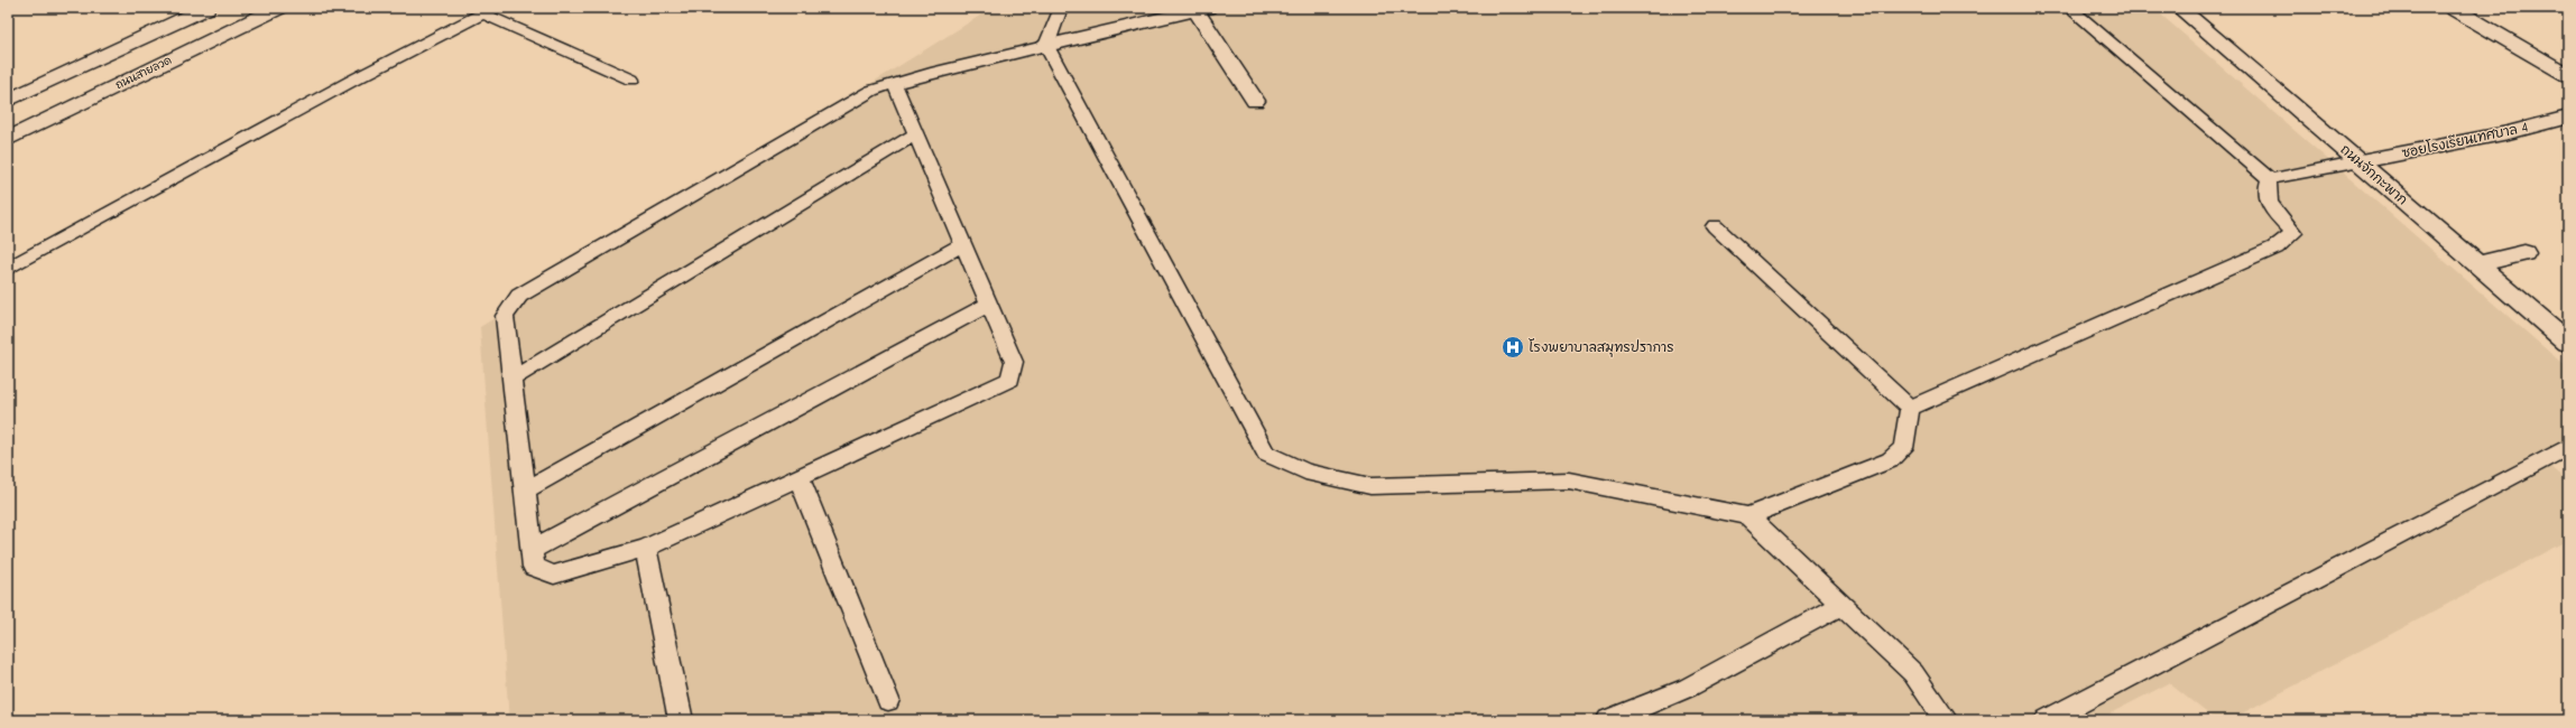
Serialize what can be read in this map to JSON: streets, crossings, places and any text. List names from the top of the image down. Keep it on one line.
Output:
{"streets":{"street":["ถนนสายลวด","ซอยโรงเรียนเทศบาล 4","ถนนจักกะพาก"]},"crossings":[["ซอยโรงเรียนเทศบาล 4","ถนนจักกะพาก"]],"places":{"hospital":["โรงพยาบาลสมุทรปราการ"]}}
